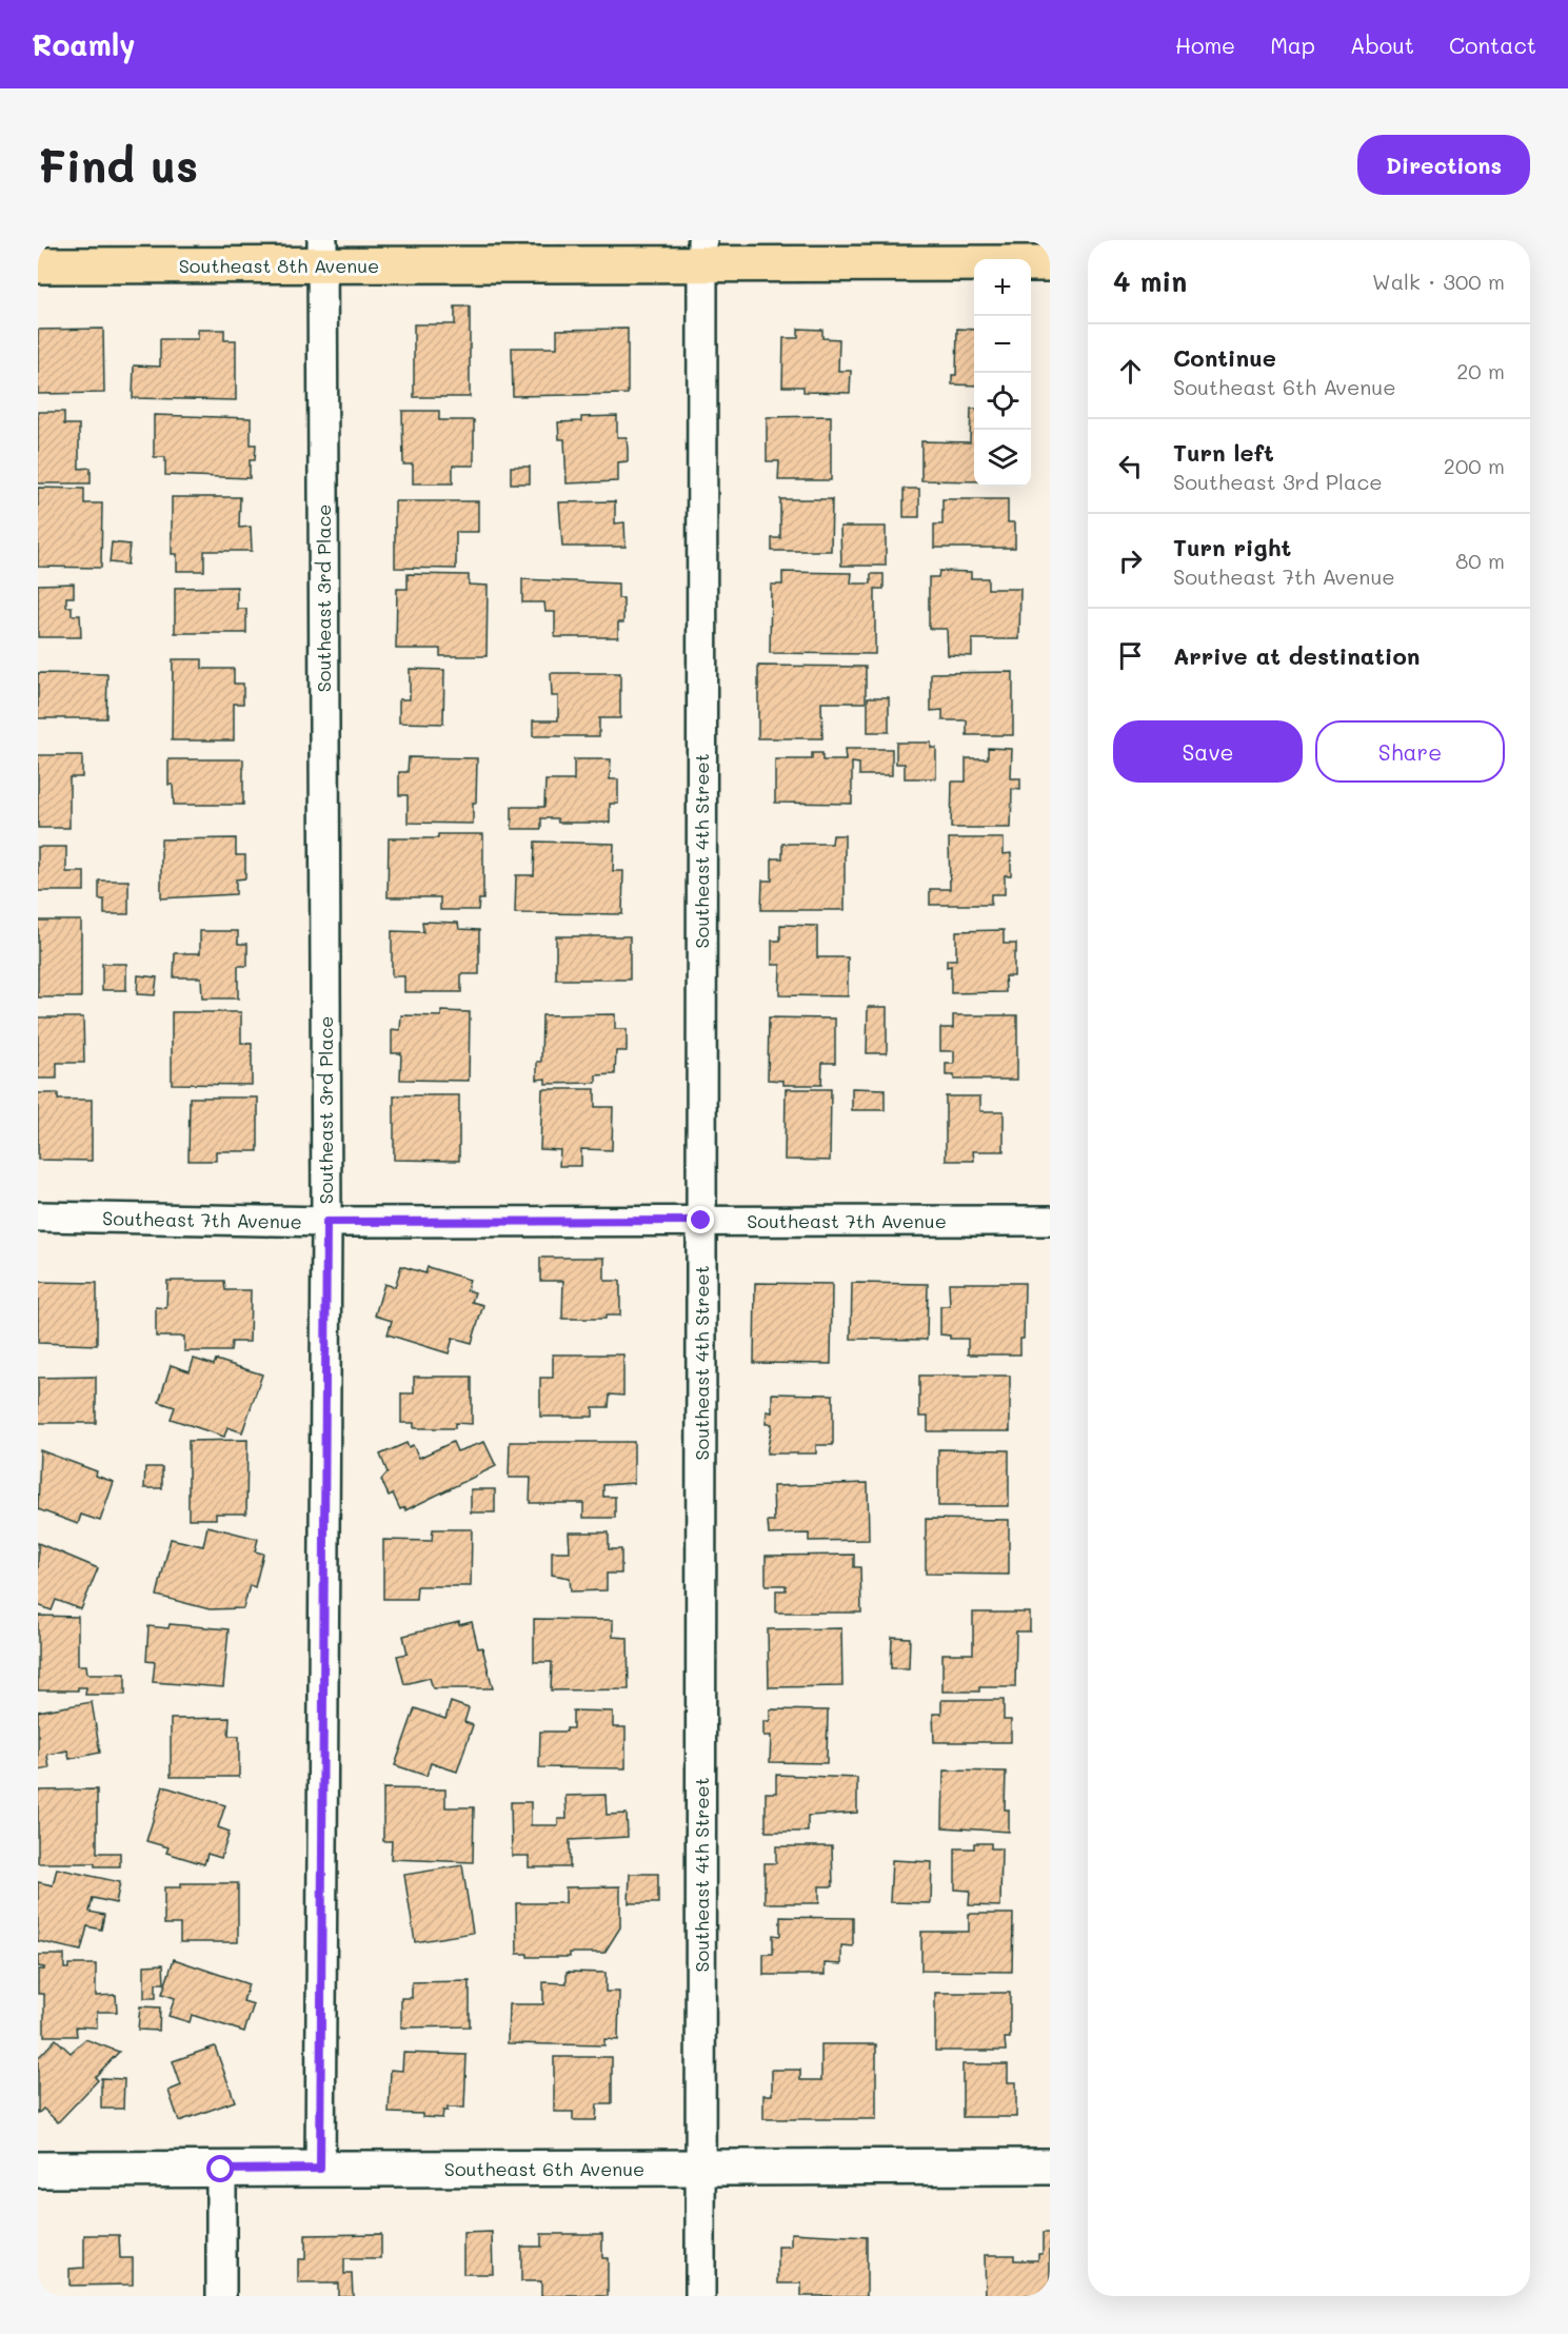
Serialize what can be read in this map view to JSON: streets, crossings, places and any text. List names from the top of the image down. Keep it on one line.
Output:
{"streets":{"main road":["Southeast 8th Avenue"],"street":["Southeast 3rd Place","Southeast 4th Street","Southeast 7th Avenue","Southeast 6th Avenue"]},"crossings":[["Southeast 8th Avenue","Southeast 3rd Place"],["Southeast 8th Avenue","Southeast 4th Street"],["Southeast 3rd Place","Southeast 7th Avenue"],["Southeast 3rd Place","Southeast 6th Avenue"],["Southeast 4th Street","Southeast 7th Avenue"],["Southeast 4th Street","Southeast 6th Avenue"]],"page":{"header":"Roamly","nav":["Home","Map","About","Contact"],"buttons":["Directions",["Save","Share"]],"title":"Find us","heading":["4 min","Walk · 300 m"],"map_buttons":["+","−"],"list":[["Continue","Southeast 6th Avenue","20 m"],["Turn left","Southeast 3rd Place","200 m"],["Turn right","Southeast 7th Avenue","80 m"],"Arrive at destination"]}}
